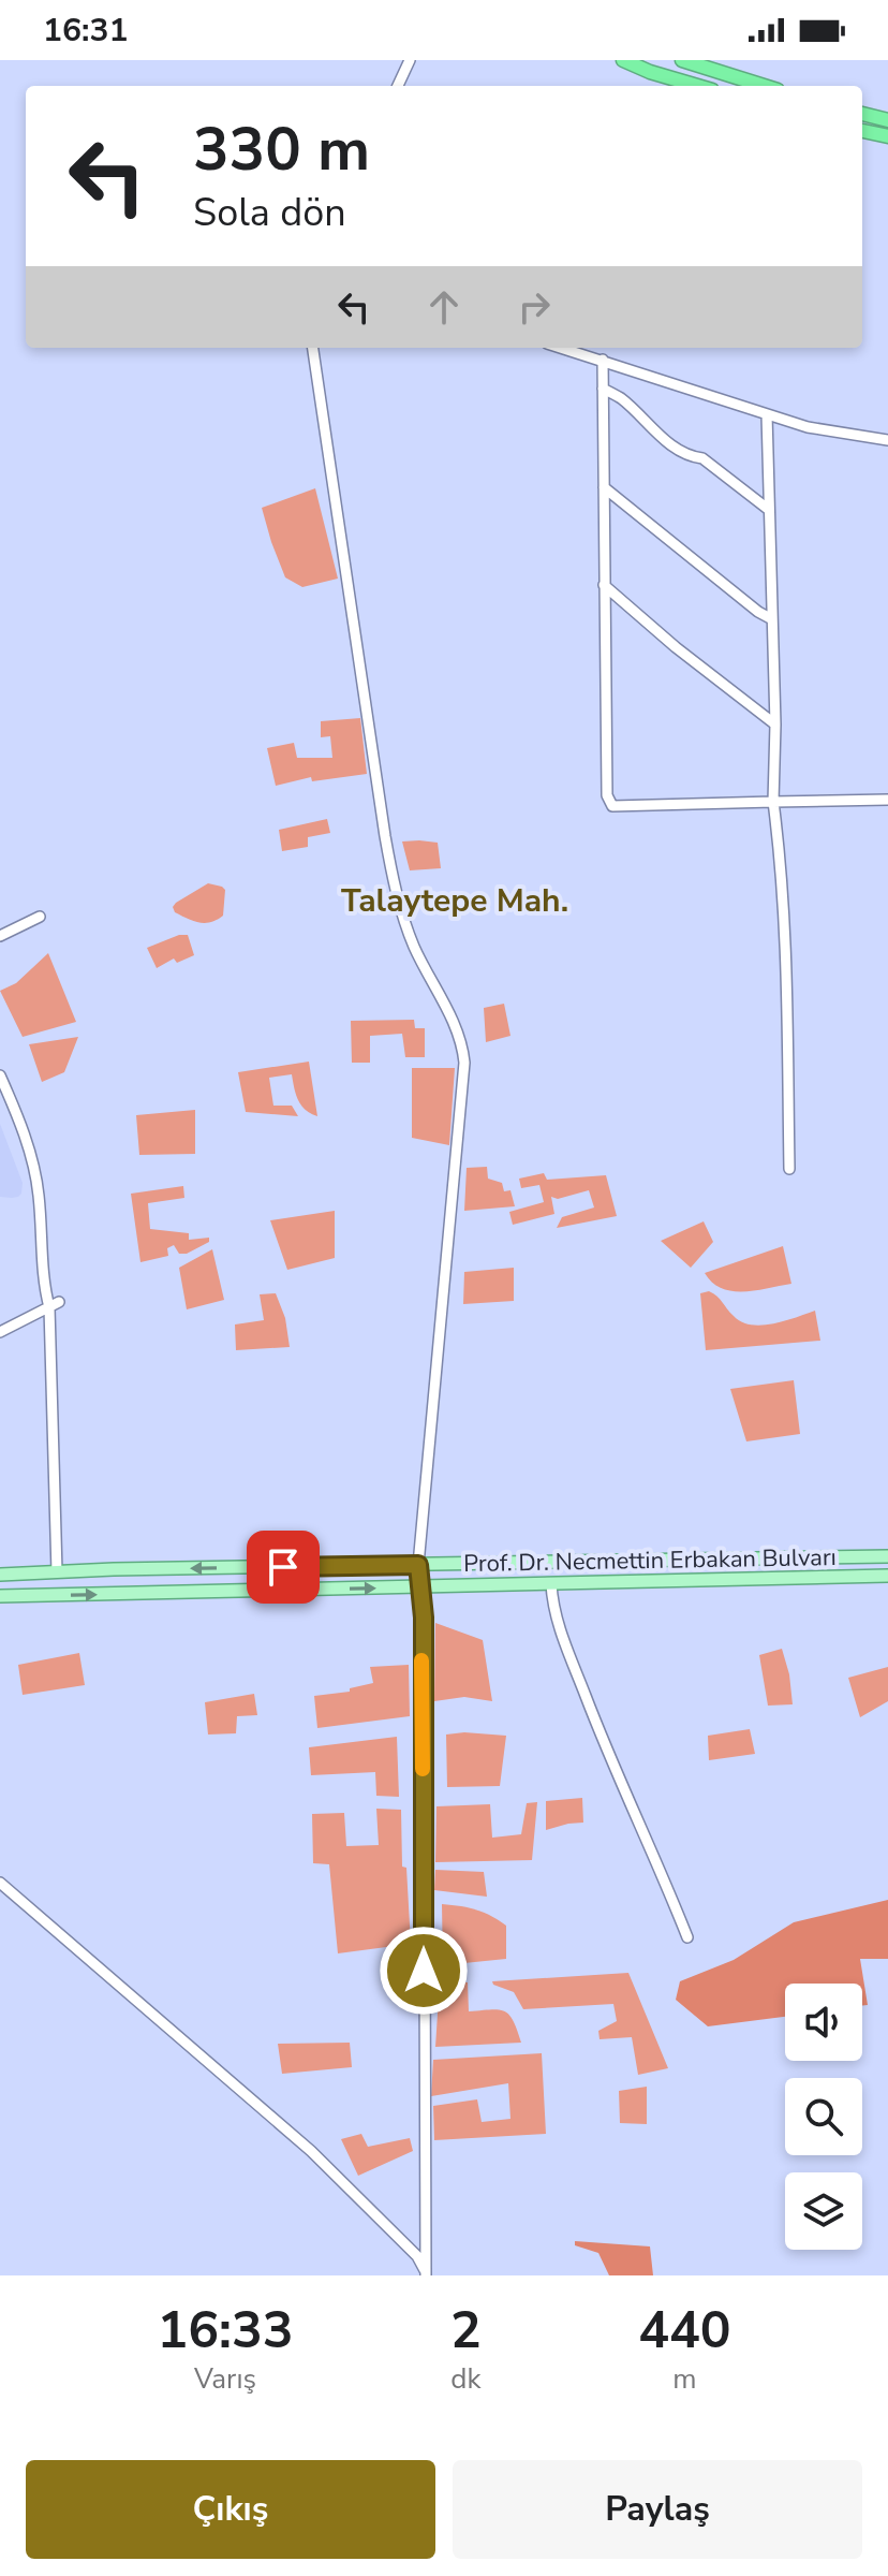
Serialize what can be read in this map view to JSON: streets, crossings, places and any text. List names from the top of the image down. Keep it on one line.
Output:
{"streets":{"main road":["Prof. Dr. Necmettin Erbakan Bulvarı"]},"districts":["Talaytepe Mah."],"page":{"status":"16:31","turn":["330 m","Sola dön"],"eta":["16:33","Varış","2","dk","440","m"],"buttons":["Çıkış","Paylaş"]}}
